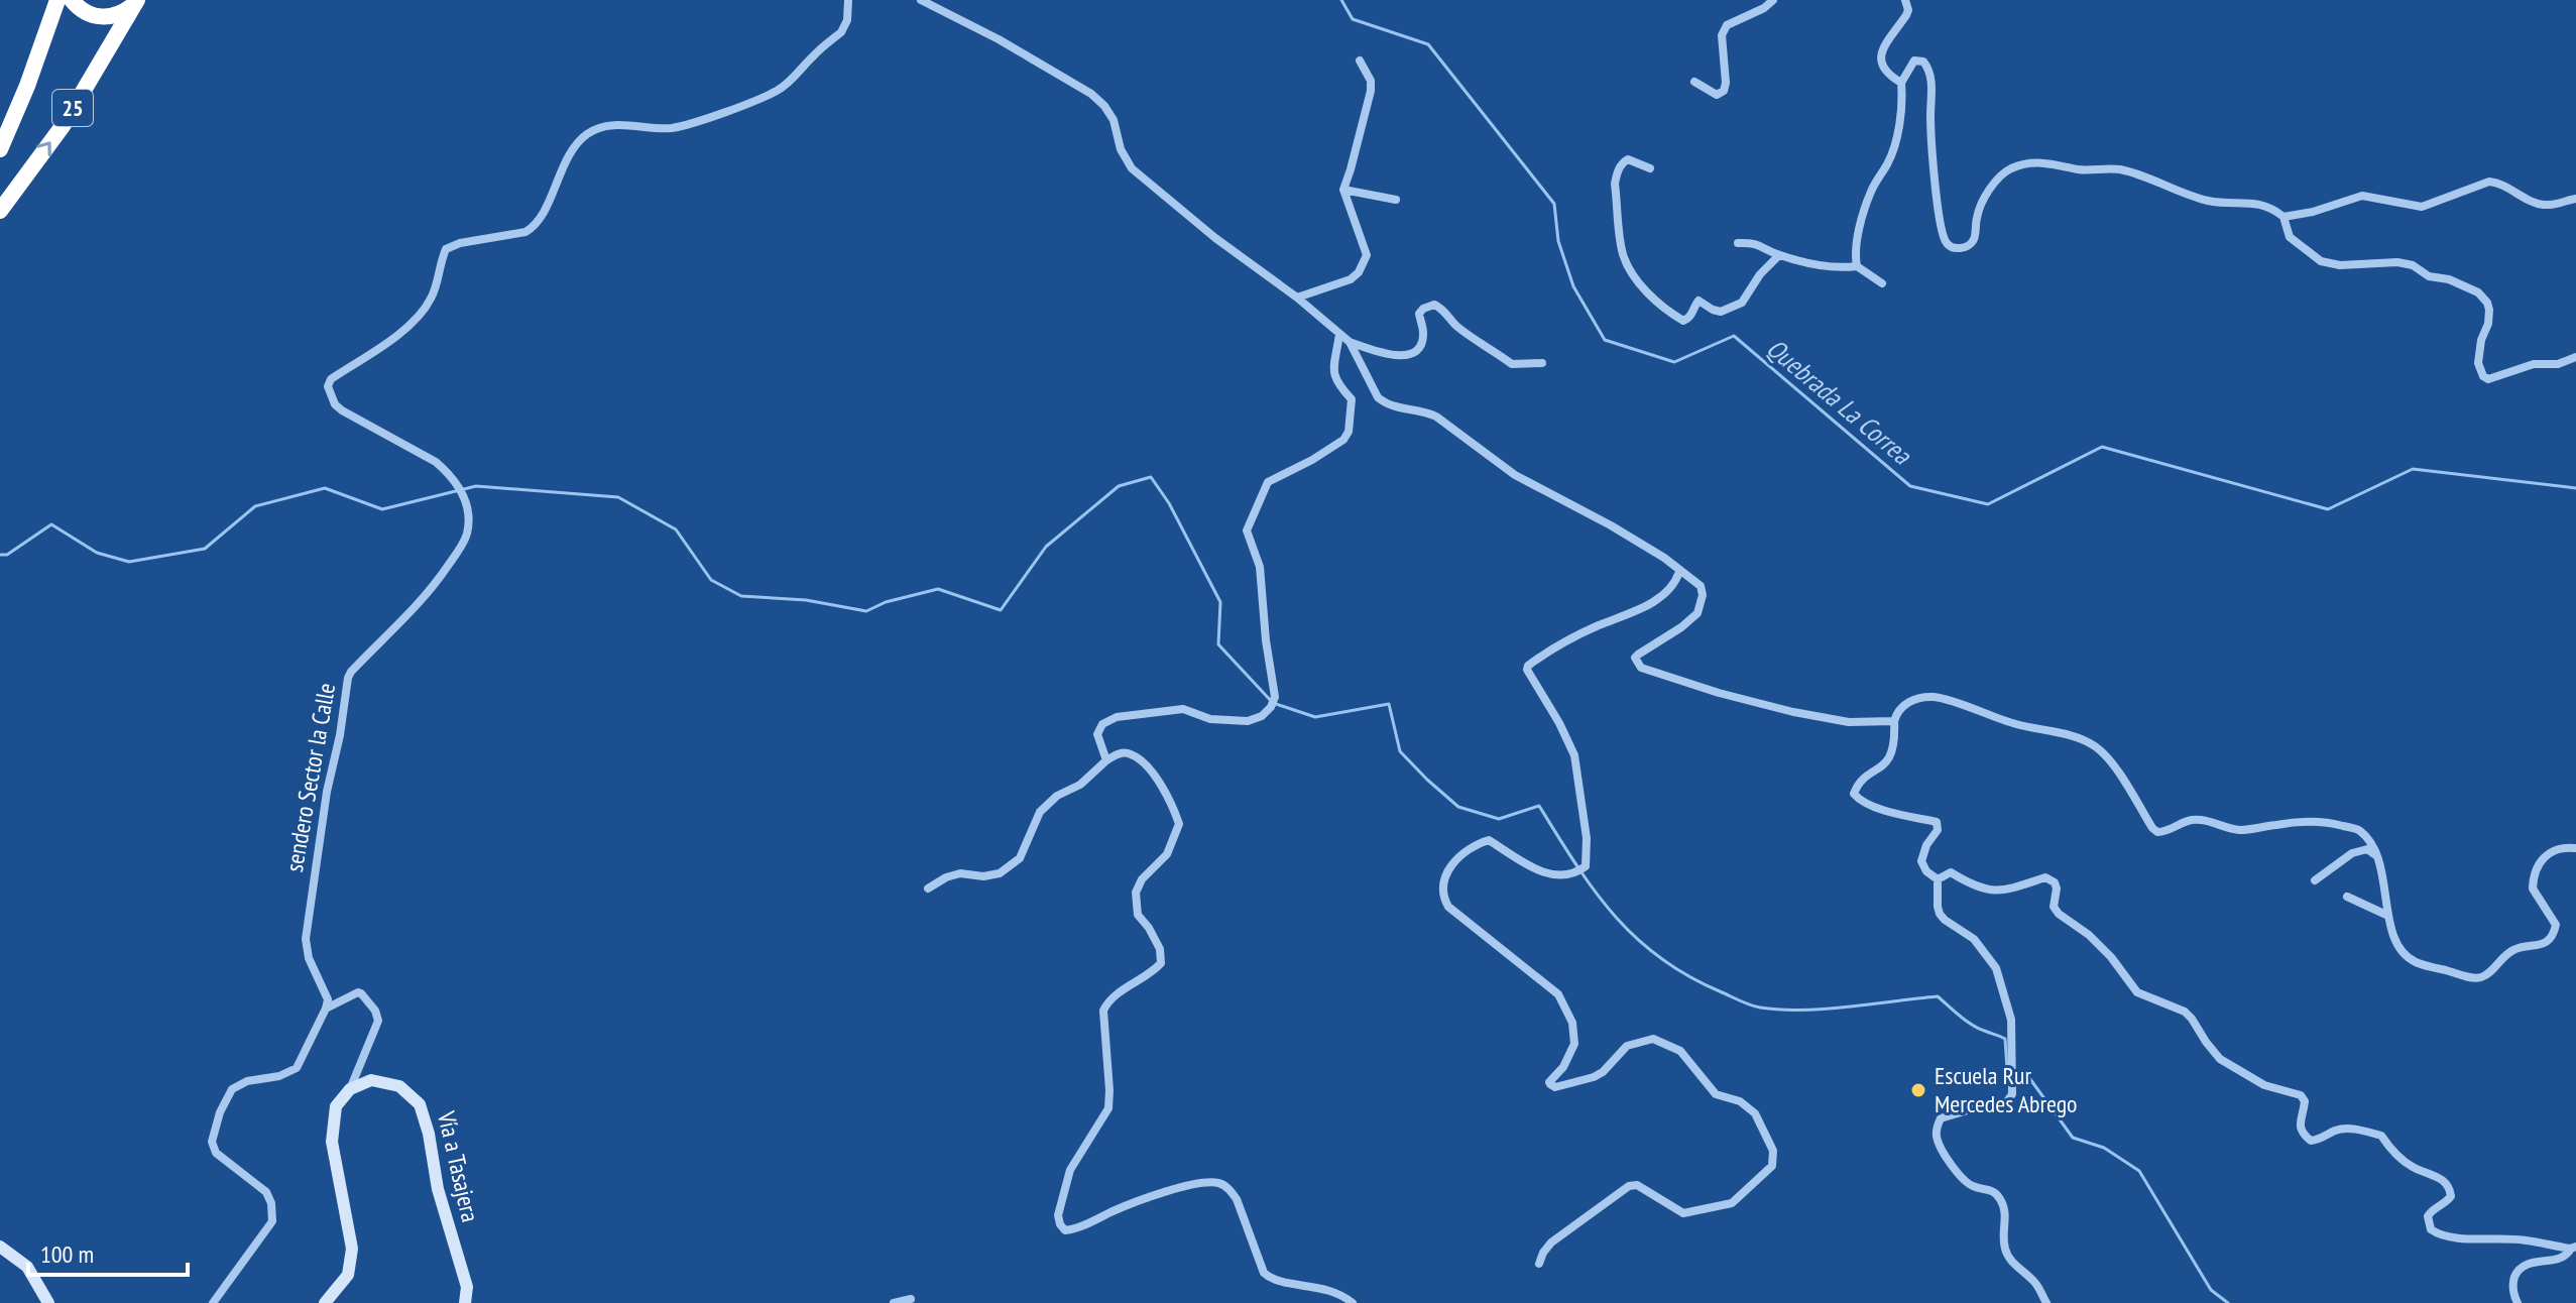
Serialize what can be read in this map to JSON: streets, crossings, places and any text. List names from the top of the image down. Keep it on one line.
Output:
{"streets":{"highway":["25"],"street":["sendero Sector la Calle","Vía a Tasajera"]},"water":["Quebrada La Correa"],"places":["Escuela Rur Mercedes Abrego"],"scale_bar":"100 m"}
